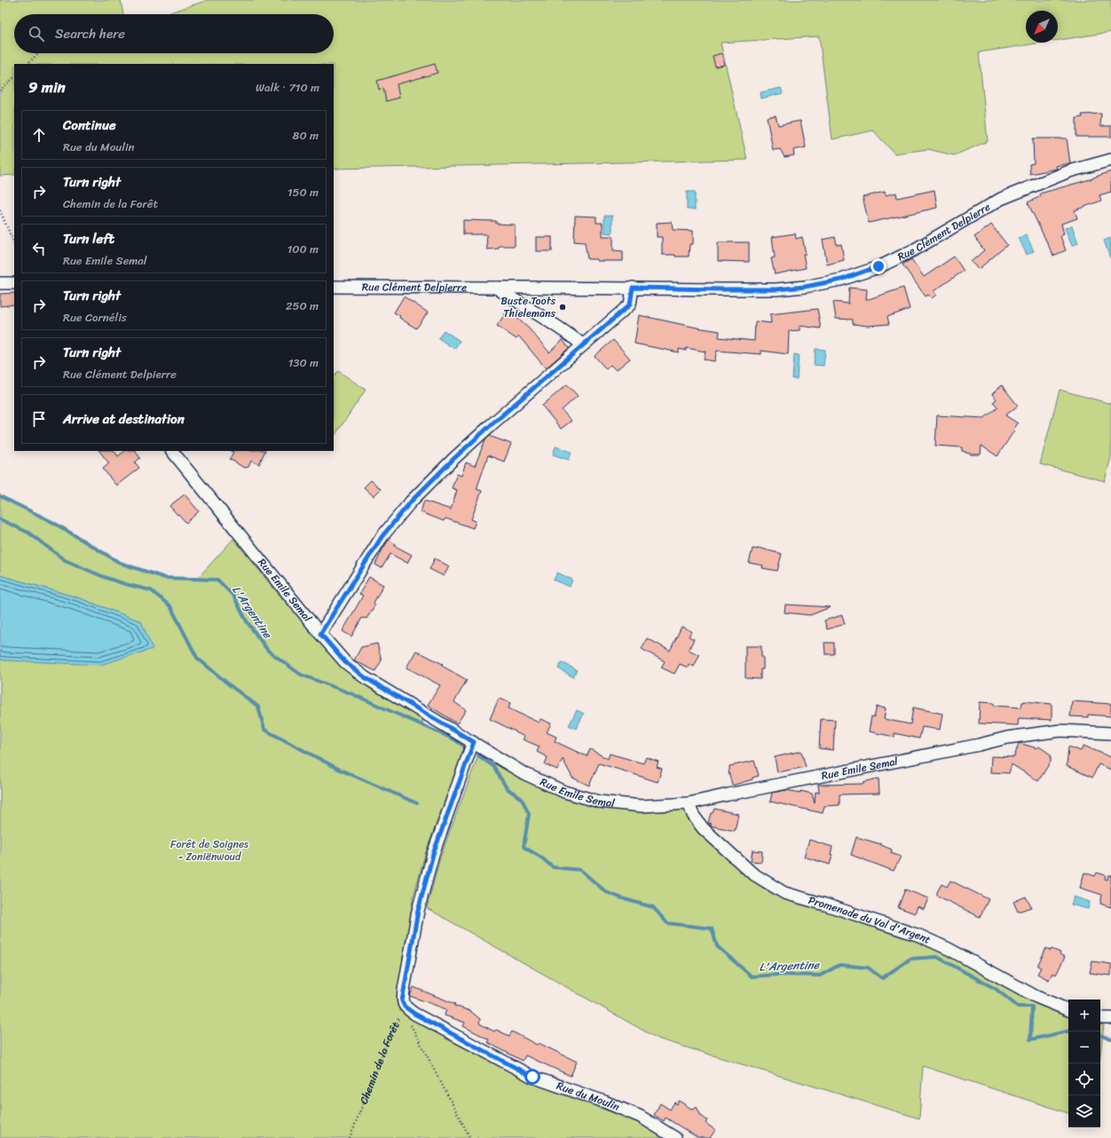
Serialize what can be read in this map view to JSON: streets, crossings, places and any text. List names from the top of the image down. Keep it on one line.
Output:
{"streets":{"street":["Rue Clément Delpierre","Rue Emile Semal","Promenade du Val d'Argent","Rue du Moulin"],"path":["Chemin de la Forêt"]},"crossings":[["Rue Emile Semal","Promenade du Val d'Argent"],["Chemin de la Forêt","Rue du Moulin"]],"water":["L'Argentine"],"parks":["Forêt de Soignes - Zoniënwoud"],"places":["Buste Toots Thielemans"],"north":"bottom left","page":{"search":"Search here","heading":["9 min","Walk · 710 m"],"list":[["Continue","Rue du Moulin","80 m"],["Turn right","Chemin de la Forêt","150 m"],["Turn left","Rue Emile Semal","100 m"],["Turn right","Rue Cornélis","250 m"],["Turn right","Rue Clément Delpierre","130 m"],"Arrive at destination"],"map_buttons":["+","−"]}}
